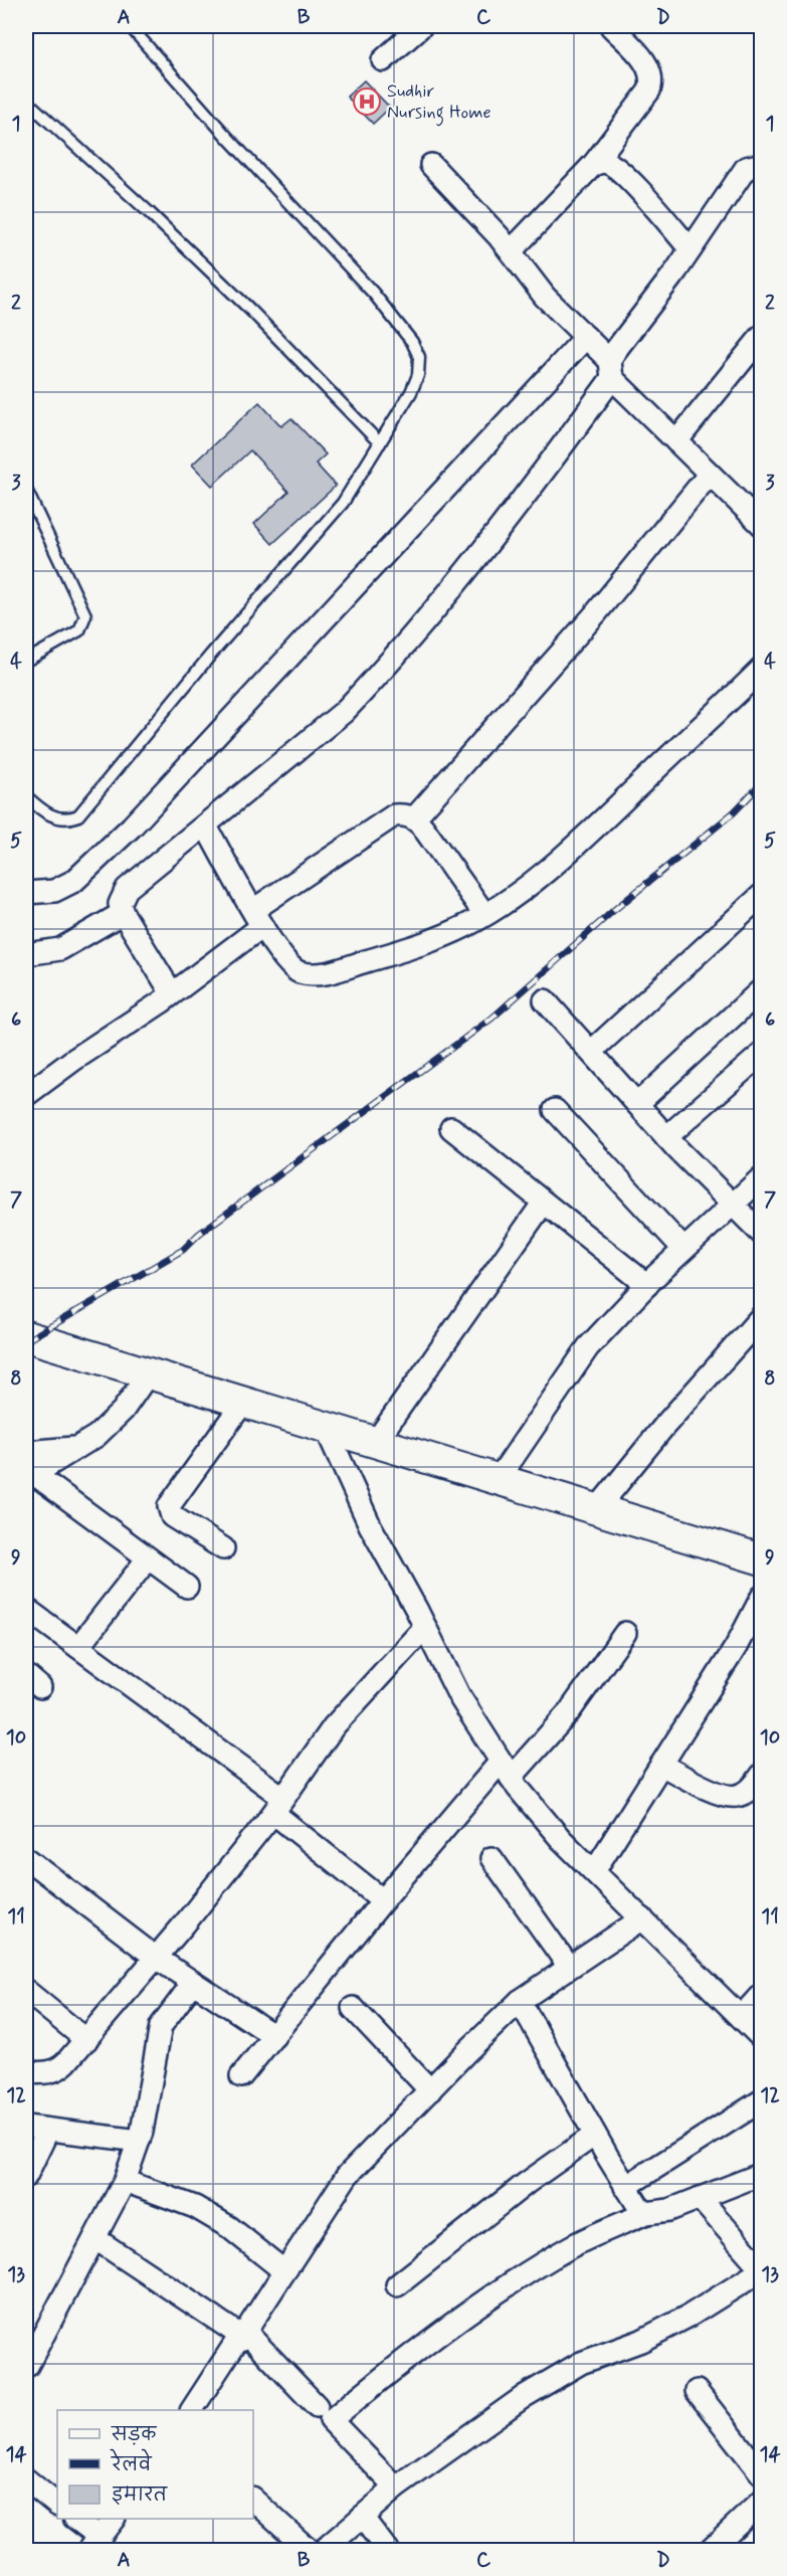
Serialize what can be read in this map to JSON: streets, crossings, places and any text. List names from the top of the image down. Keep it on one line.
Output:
{"places":{"hospital":["Sudhir Nursing Home"]},"legend":["सड़क","रेलवे","इमारत"],"grid":{"columns":["A","B","C","D"],"rows":["1","2","3","4","5","6","7","8","9","10","11","12","13","14"]}}
